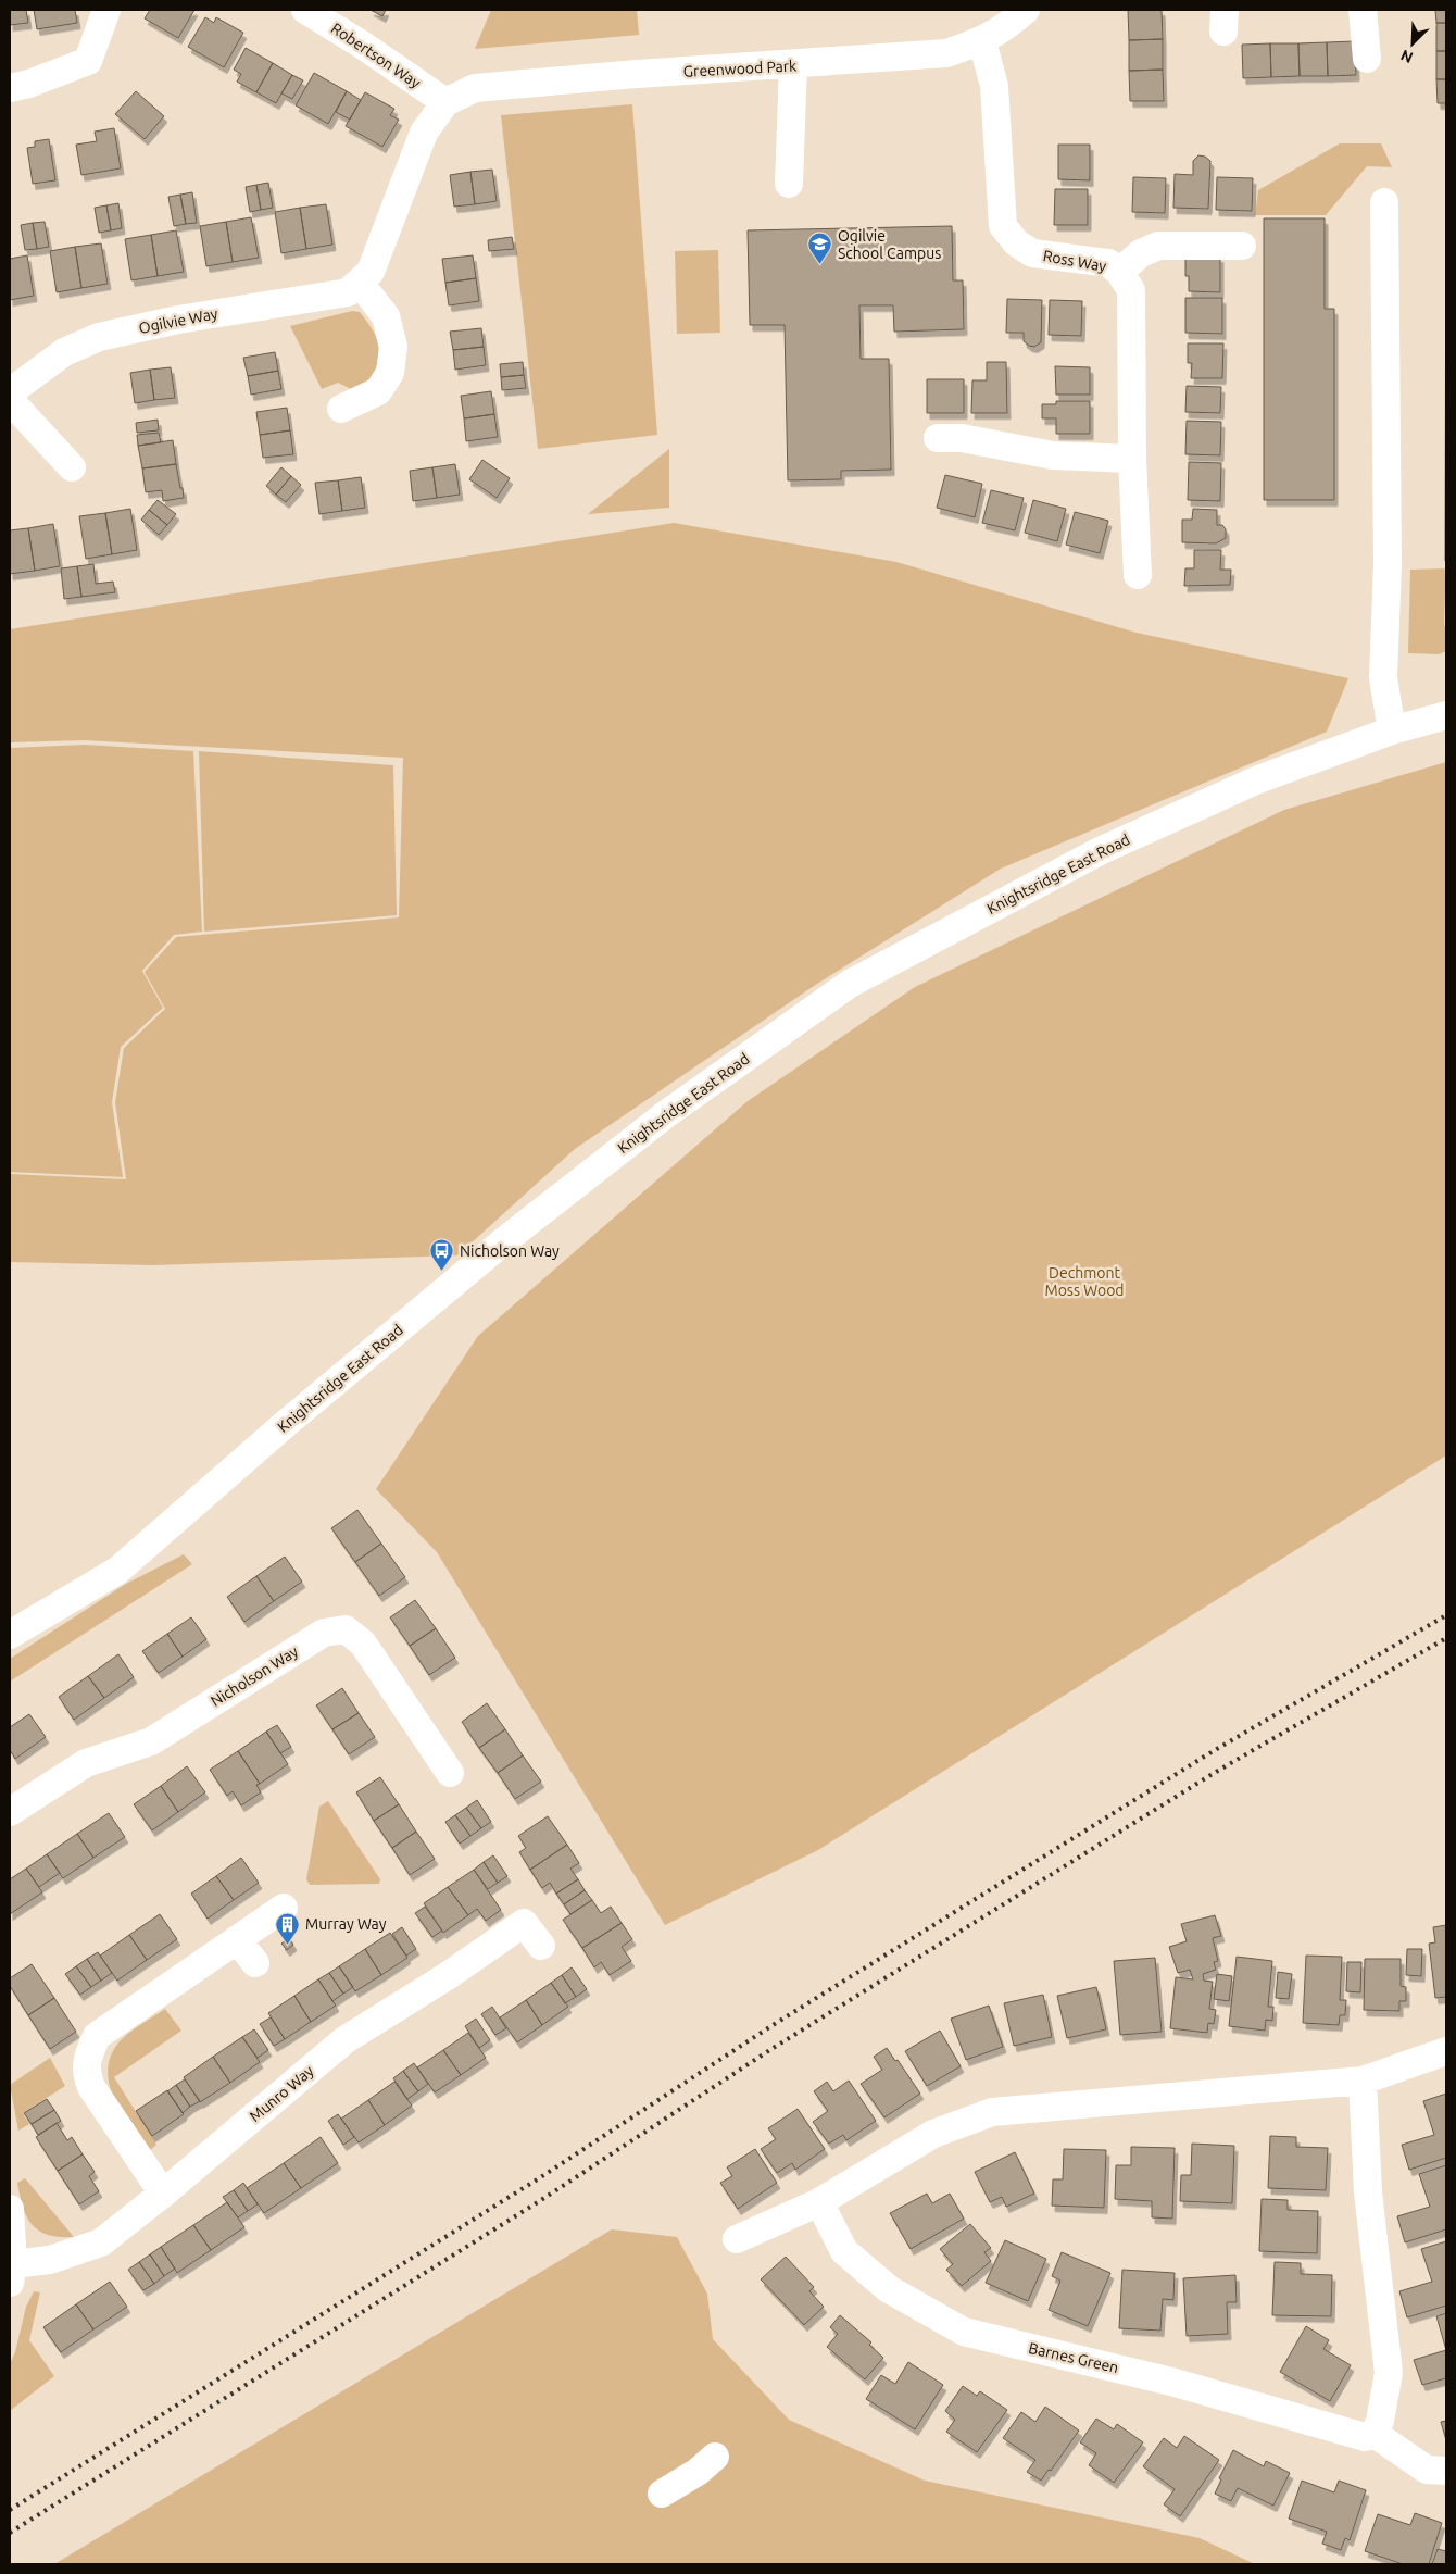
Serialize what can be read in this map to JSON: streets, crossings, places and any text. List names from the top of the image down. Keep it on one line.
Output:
{"streets":{"street":["Robertson Way","Greenwood Park","Ross Way","Ogilvie Way","Knightsridge East Road","Nicholson Way","Munro Way","Barnes Green"]},"crossings":[["Robertson Way","Greenwood Park"],["Robertson Way","Ogilvie Way"],["Greenwood Park","Ross Way"],["Greenwood Park","Ogilvie Way"]],"parks":["Dechmont Moss Wood"],"places":{"school or university":["Ogilvie School Campus"],"bus stop":["Nicholson Way"],"building":["Murray Way"]},"north":"bottom left"}
